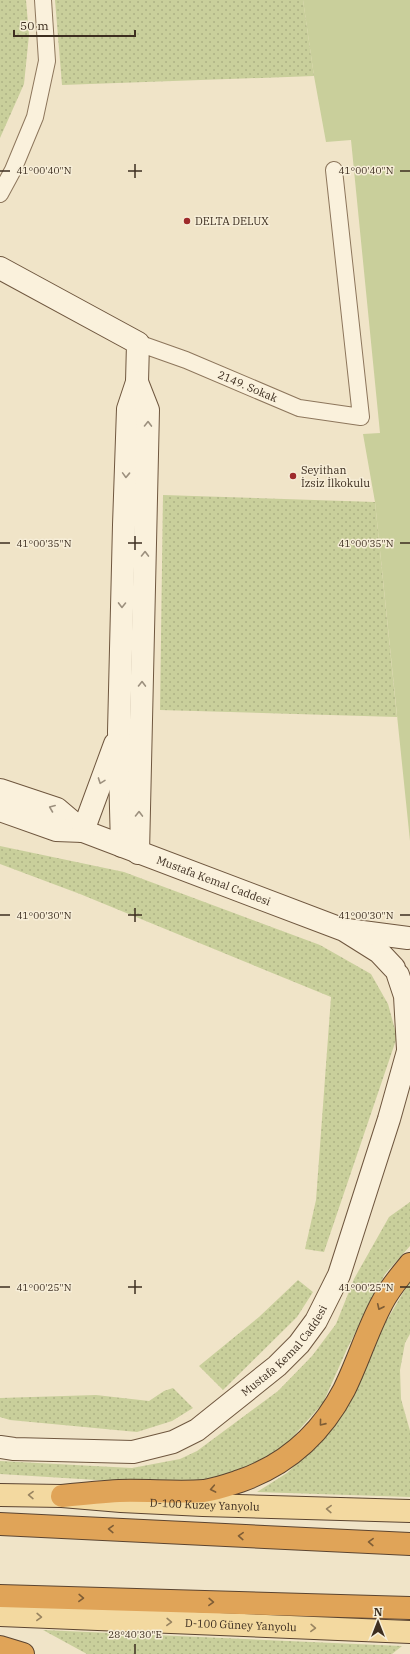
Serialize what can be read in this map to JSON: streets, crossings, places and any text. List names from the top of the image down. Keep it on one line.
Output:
{"streets":{"main road":["Mustafa Kemal Caddesi","D-100 Kuzey Yanyolu","D-100 Güney Yanyolu"],"street":["2149. Sokak"]},"one_way":["D-100 Kuzey Yanyolu","D-100 Güney Yanyolu"],"places":["DELTA DELUX","Seyithan İzsiz İlkokulu"],"scale_bar":"50 m","north":"top","coordinates":["41°00'40\"N","41°00'35\"N","41°00'30\"N","41°00'25\"N","28°40'30\"E"]}
